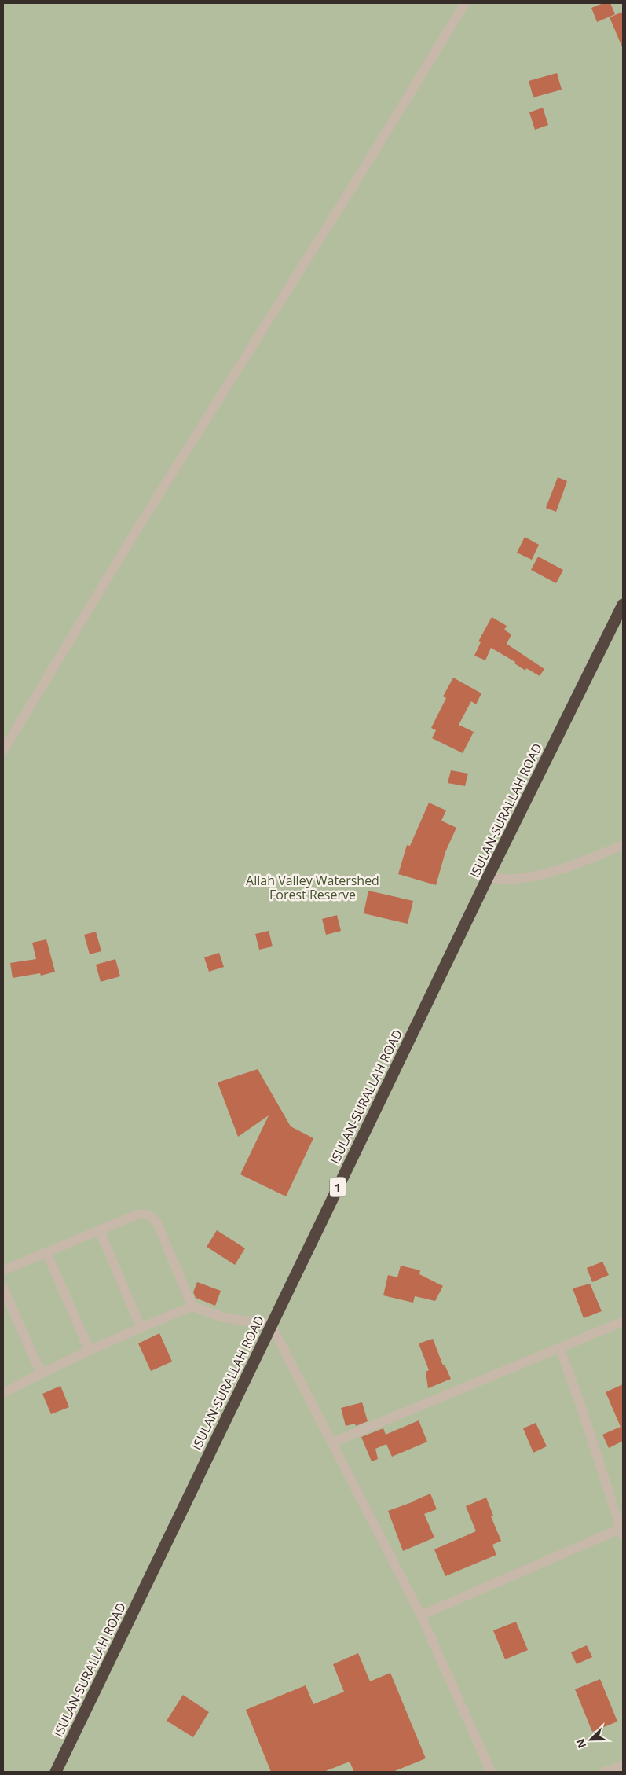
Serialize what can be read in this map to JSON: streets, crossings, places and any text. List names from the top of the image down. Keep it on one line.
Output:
{"streets":{"highway":["ISULAN-SURALLAH ROAD","1"]},"parks":["Allah Valley Watershed Forest Reserve"],"north":"bottom left"}
